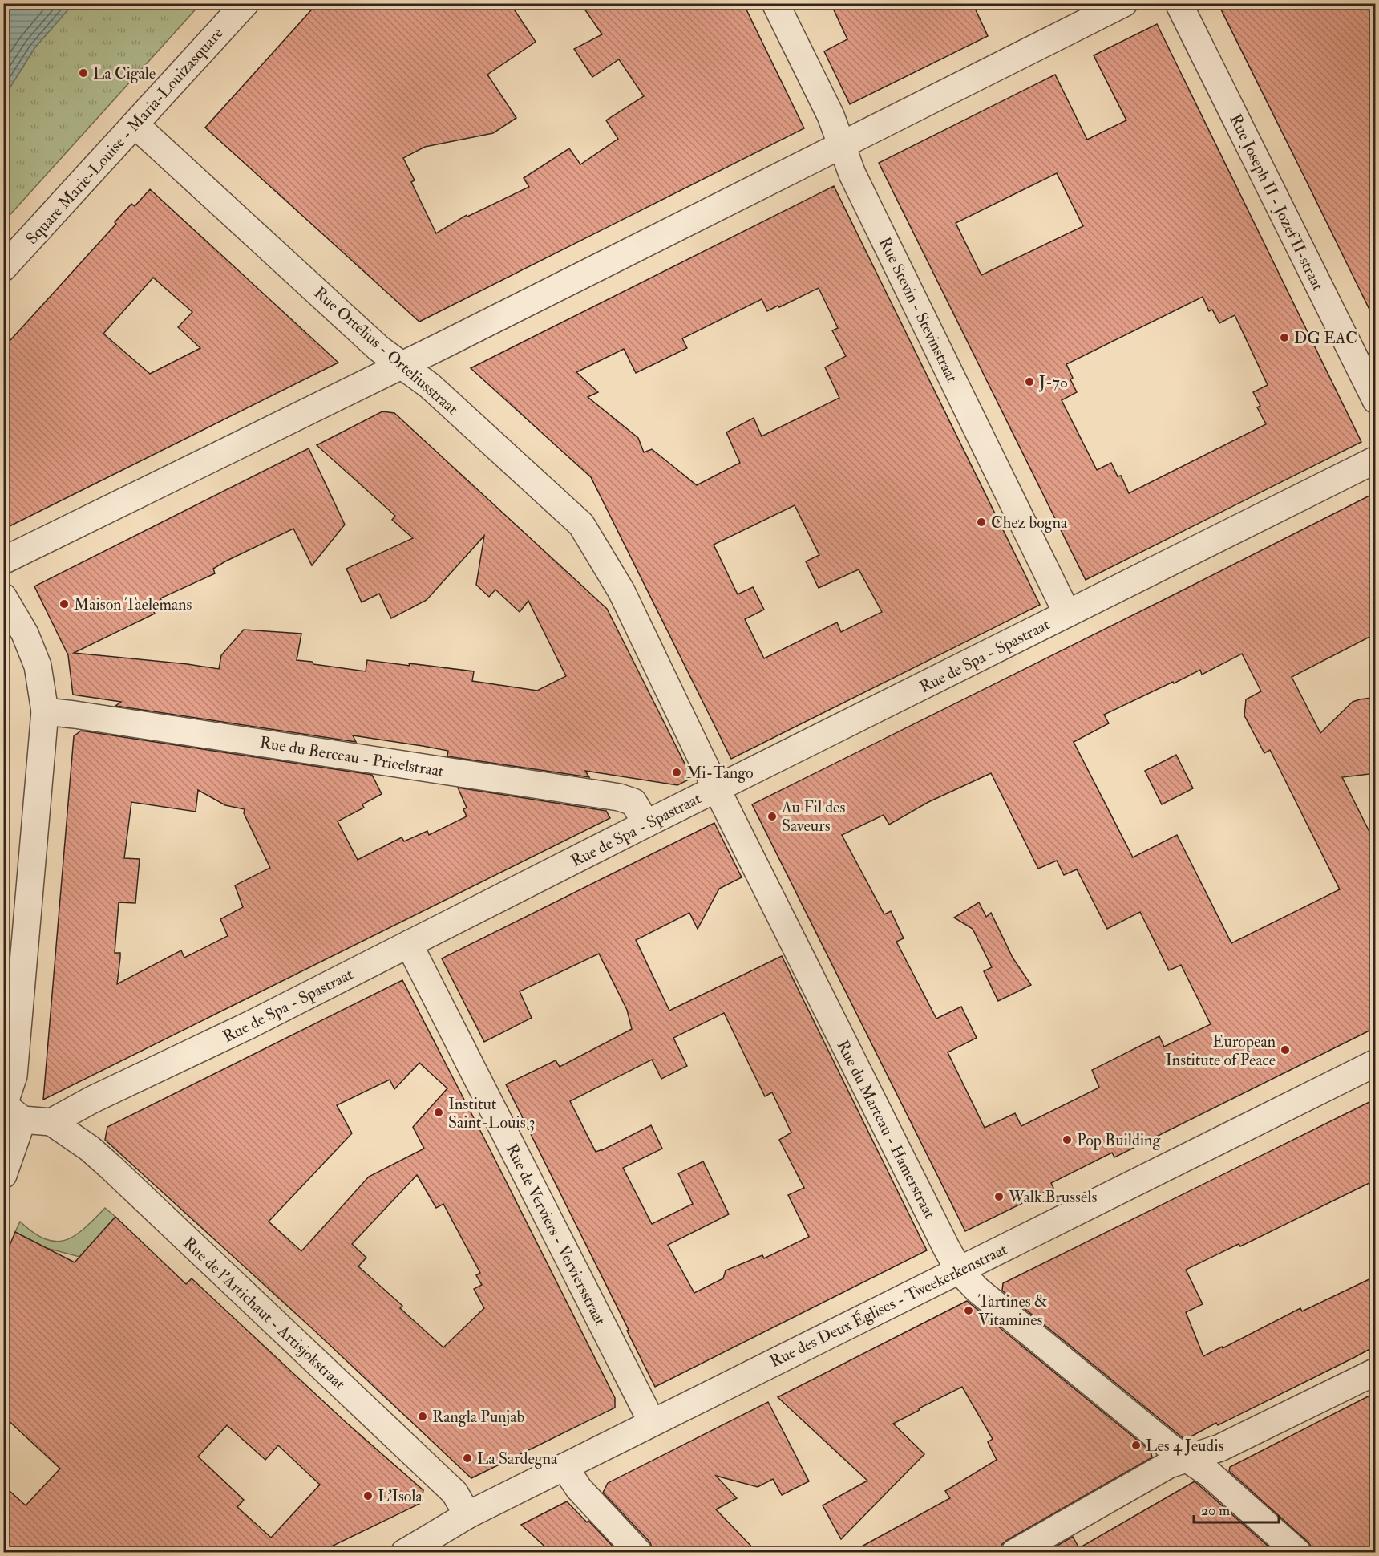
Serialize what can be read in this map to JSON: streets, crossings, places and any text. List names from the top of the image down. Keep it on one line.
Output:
{"streets":{"street":["Square Marie-Louise - Maria-Louizasquare","Rue Joseph II - Jozef II-straat","Rue Stevin - Stevinstraat","Rue Ortélius - Orteliusstraat","Rue de Spa - Spastraat","Rue du Berceau - Prieelstraat","Rue du Marteau - Hamerstraat","Rue de Verviers - Verviersstraat","Rue des Deux Églises - Tweekerkenstraat","Rue de l'Artichaut - Artisjokstraat"]},"crossings":[["Square Marie-Louise - Maria-Louizasquare","Rue Ortélius - Orteliusstraat"],["Rue Stevin - Stevinstraat","Rue de Spa - Spastraat"],["Rue Ortélius - Orteliusstraat","Rue du Marteau - Hamerstraat"],["Rue de Spa - Spastraat","Rue du Berceau - Prieelstraat"],["Rue de Spa - Spastraat","Rue du Marteau - Hamerstraat"],["Rue de Spa - Spastraat","Rue de Verviers - Verviersstraat"],["Rue de Spa - Spastraat","Rue de l'Artichaut - Artisjokstraat"],["Rue du Marteau - Hamerstraat","Rue des Deux Églises - Tweekerkenstraat"],["Rue de Verviers - Verviersstraat","Rue des Deux Églises - Tweekerkenstraat"],["Rue des Deux Églises - Tweekerkenstraat","Rue de l'Artichaut - Artisjokstraat"]],"places":["La Cigale","DG EAC","J-70","Chez bogna","Maison Taelemans","Mi-Tango","Au Fil des Saveurs","European Institute of Peace","Institut Saint-Louis 3","Pop Building","Walk.Brussels","Tartines & Vitamines","Rangla Punjab","Les 4 Jeudis","La Sardegna","L’Isola"],"scale_bar":"20 m"}
